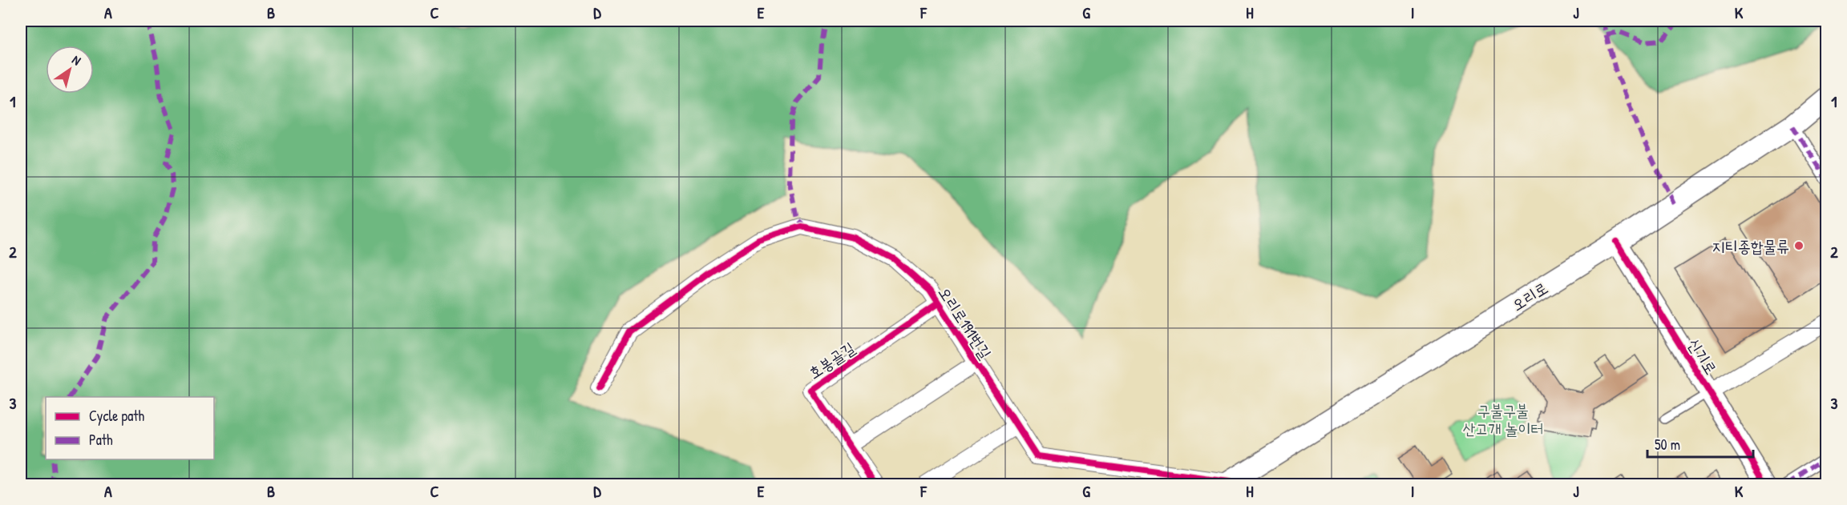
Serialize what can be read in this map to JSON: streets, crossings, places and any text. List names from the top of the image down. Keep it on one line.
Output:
{"streets":{"main road":["오리로"],"street":["오리로191번길","신기로","호봉골길"]},"crossings":[["오리로","오리로191번길"],["오리로","신기로"],["오리로191번길","호봉골길"]],"parks":["구불구불 산고개 놀이터"],"places":["지티종합물류"],"legend":["Cycle path","Path"],"scale_bar":"50 m","north":"top right","grid":{"columns":["A","B","C","D","E","F","G","H","I","J","K"],"rows":["1","2","3"]}}
